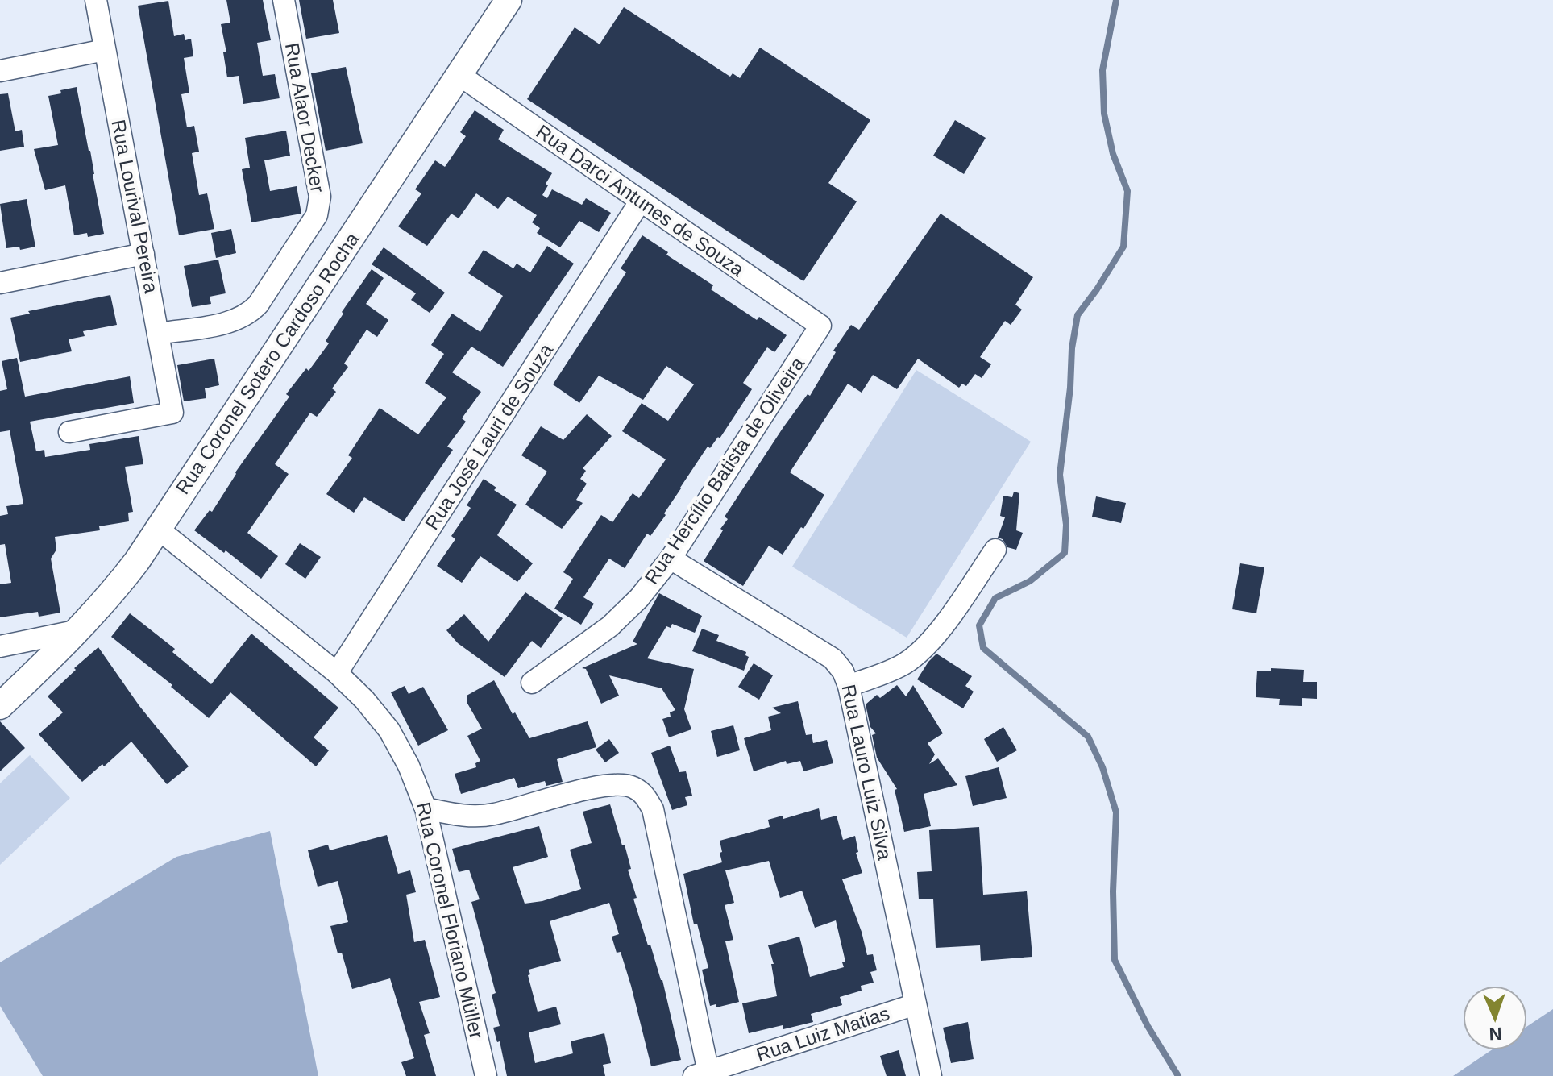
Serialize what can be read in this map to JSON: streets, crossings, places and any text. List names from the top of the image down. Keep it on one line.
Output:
{"streets":{"street":["Rua Alaor Decker","Rua Darci Antunes de Souza","Rua Lourival Pereira","Rua Coronel Sotero Cardoso Rocha","Rua José Lauri de Souza","Rua Hercílio Batista de Oliveira","Rua Lauro Luiz Silva","Rua Coronel Floriano Müller","Rua Luiz Matias"]},"crossings":[["Rua Alaor Decker","Rua Lourival Pereira"],["Rua Darci Antunes de Souza","Rua Coronel Sotero Cardoso Rocha"],["Rua Darci Antunes de Souza","Rua José Lauri de Souza"],["Rua Darci Antunes de Souza","Rua Hercílio Batista de Oliveira"],["Rua Coronel Sotero Cardoso Rocha","Rua Coronel Floriano Müller"],["Rua José Lauri de Souza","Rua Coronel Floriano Müller"],["Rua Hercílio Batista de Oliveira","Rua Lauro Luiz Silva"],["Rua Lauro Luiz Silva","Rua Luiz Matias"]],"north":"bottom"}
